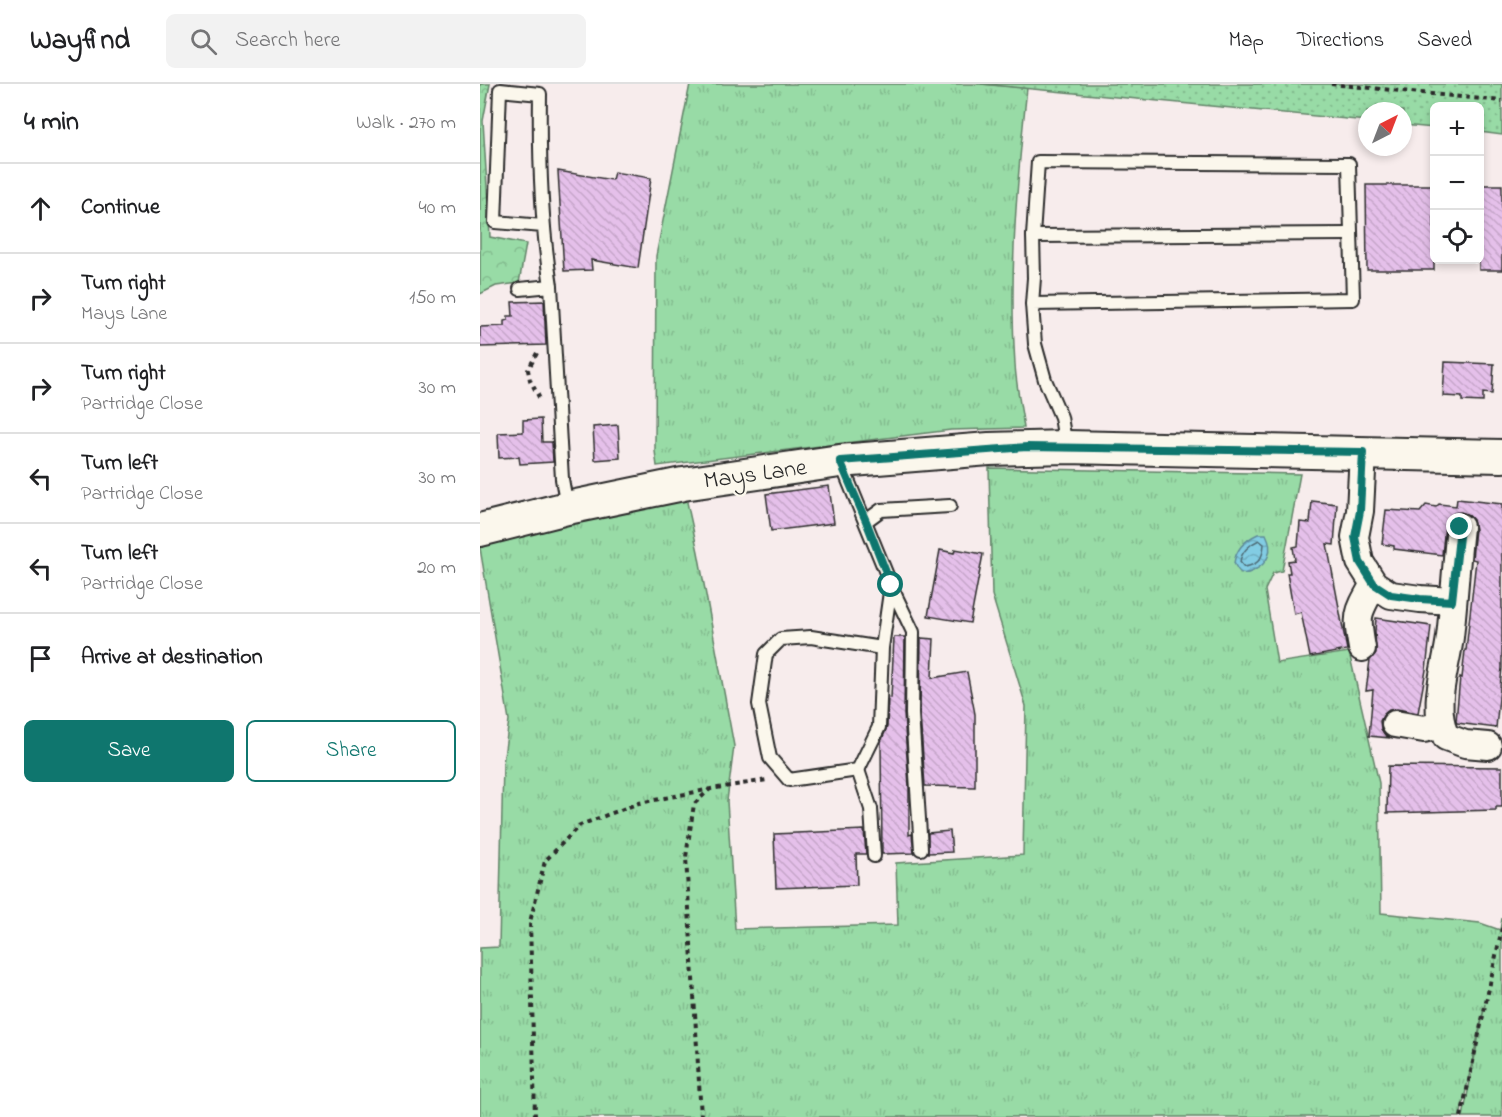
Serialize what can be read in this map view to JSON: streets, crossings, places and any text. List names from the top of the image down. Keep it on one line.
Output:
{"streets":{"street":["Mays Lane"]},"north":"top right","page":{"header":"Wayfind","search":"Search here","nav":["Map","Directions","Saved"],"heading":["4 min","Walk · 270 m"],"map_buttons":["+","−"],"list":[["Continue","40 m"],["Turn right","Mays Lane","150 m"],["Turn right","Partridge Close","30 m"],["Turn left","Partridge Close","30 m"],["Turn left","Partridge Close","20 m"],"Arrive at destination"],"buttons":["Save","Share"]}}
